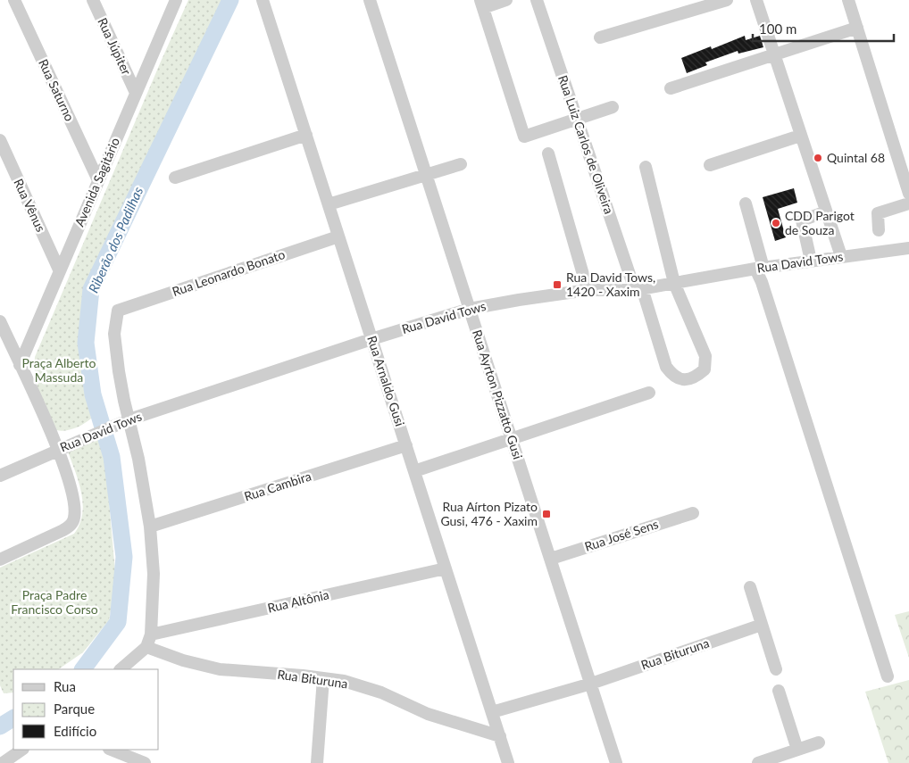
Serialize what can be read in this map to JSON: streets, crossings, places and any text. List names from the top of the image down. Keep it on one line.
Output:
{"streets":{"street":["Rua Júpiter","Rua Saturno","Rua Luiz Carlos de Oliveira","Avenida Sagitário","Rua Vênus","Rua David Tows","Rua Leonardo Bonato","Rua Arnaldo Gusi","Rua Ayrton Pizzatto Gusi","Rua Cambira","Rua José Sens","Rua Altônia","Rua Bituruna"]},"crossings":[["Rua Júpiter","Avenida Sagitário"],["Rua Saturno","Avenida Sagitário"],["Rua Luiz Carlos de Oliveira","Rua David Tows"],["Avenida Sagitário","Rua Vênus"],["Rua David Tows","Rua Leonardo Bonato"],["Rua David Tows","Rua Arnaldo Gusi"],["Rua David Tows","Rua Ayrton Pizzatto Gusi"],["Rua Leonardo Bonato","Rua Arnaldo Gusi"],["Rua Arnaldo Gusi","Rua Cambira"],["Rua Arnaldo Gusi","Rua Altônia"],["Rua Arnaldo Gusi","Rua Bituruna"],["Rua Ayrton Pizzatto Gusi","Rua José Sens"],["Rua Ayrton Pizzatto Gusi","Rua Bituruna"]],"water":["Riberão dos Padilhas"],"parks":["Praça Alberto Massuda","Praça Padre Francisco Corso"],"places":{"other":["Quintal 68","CDD Parigot de Souza"],"transit":["Rua David Tows, 1420 - Xaxim","Rua Aírton Pizato Gusi, 476 - Xaxim"]},"legend":["Rua","Parque","Edifício"],"scale_bar":"100 m"}
